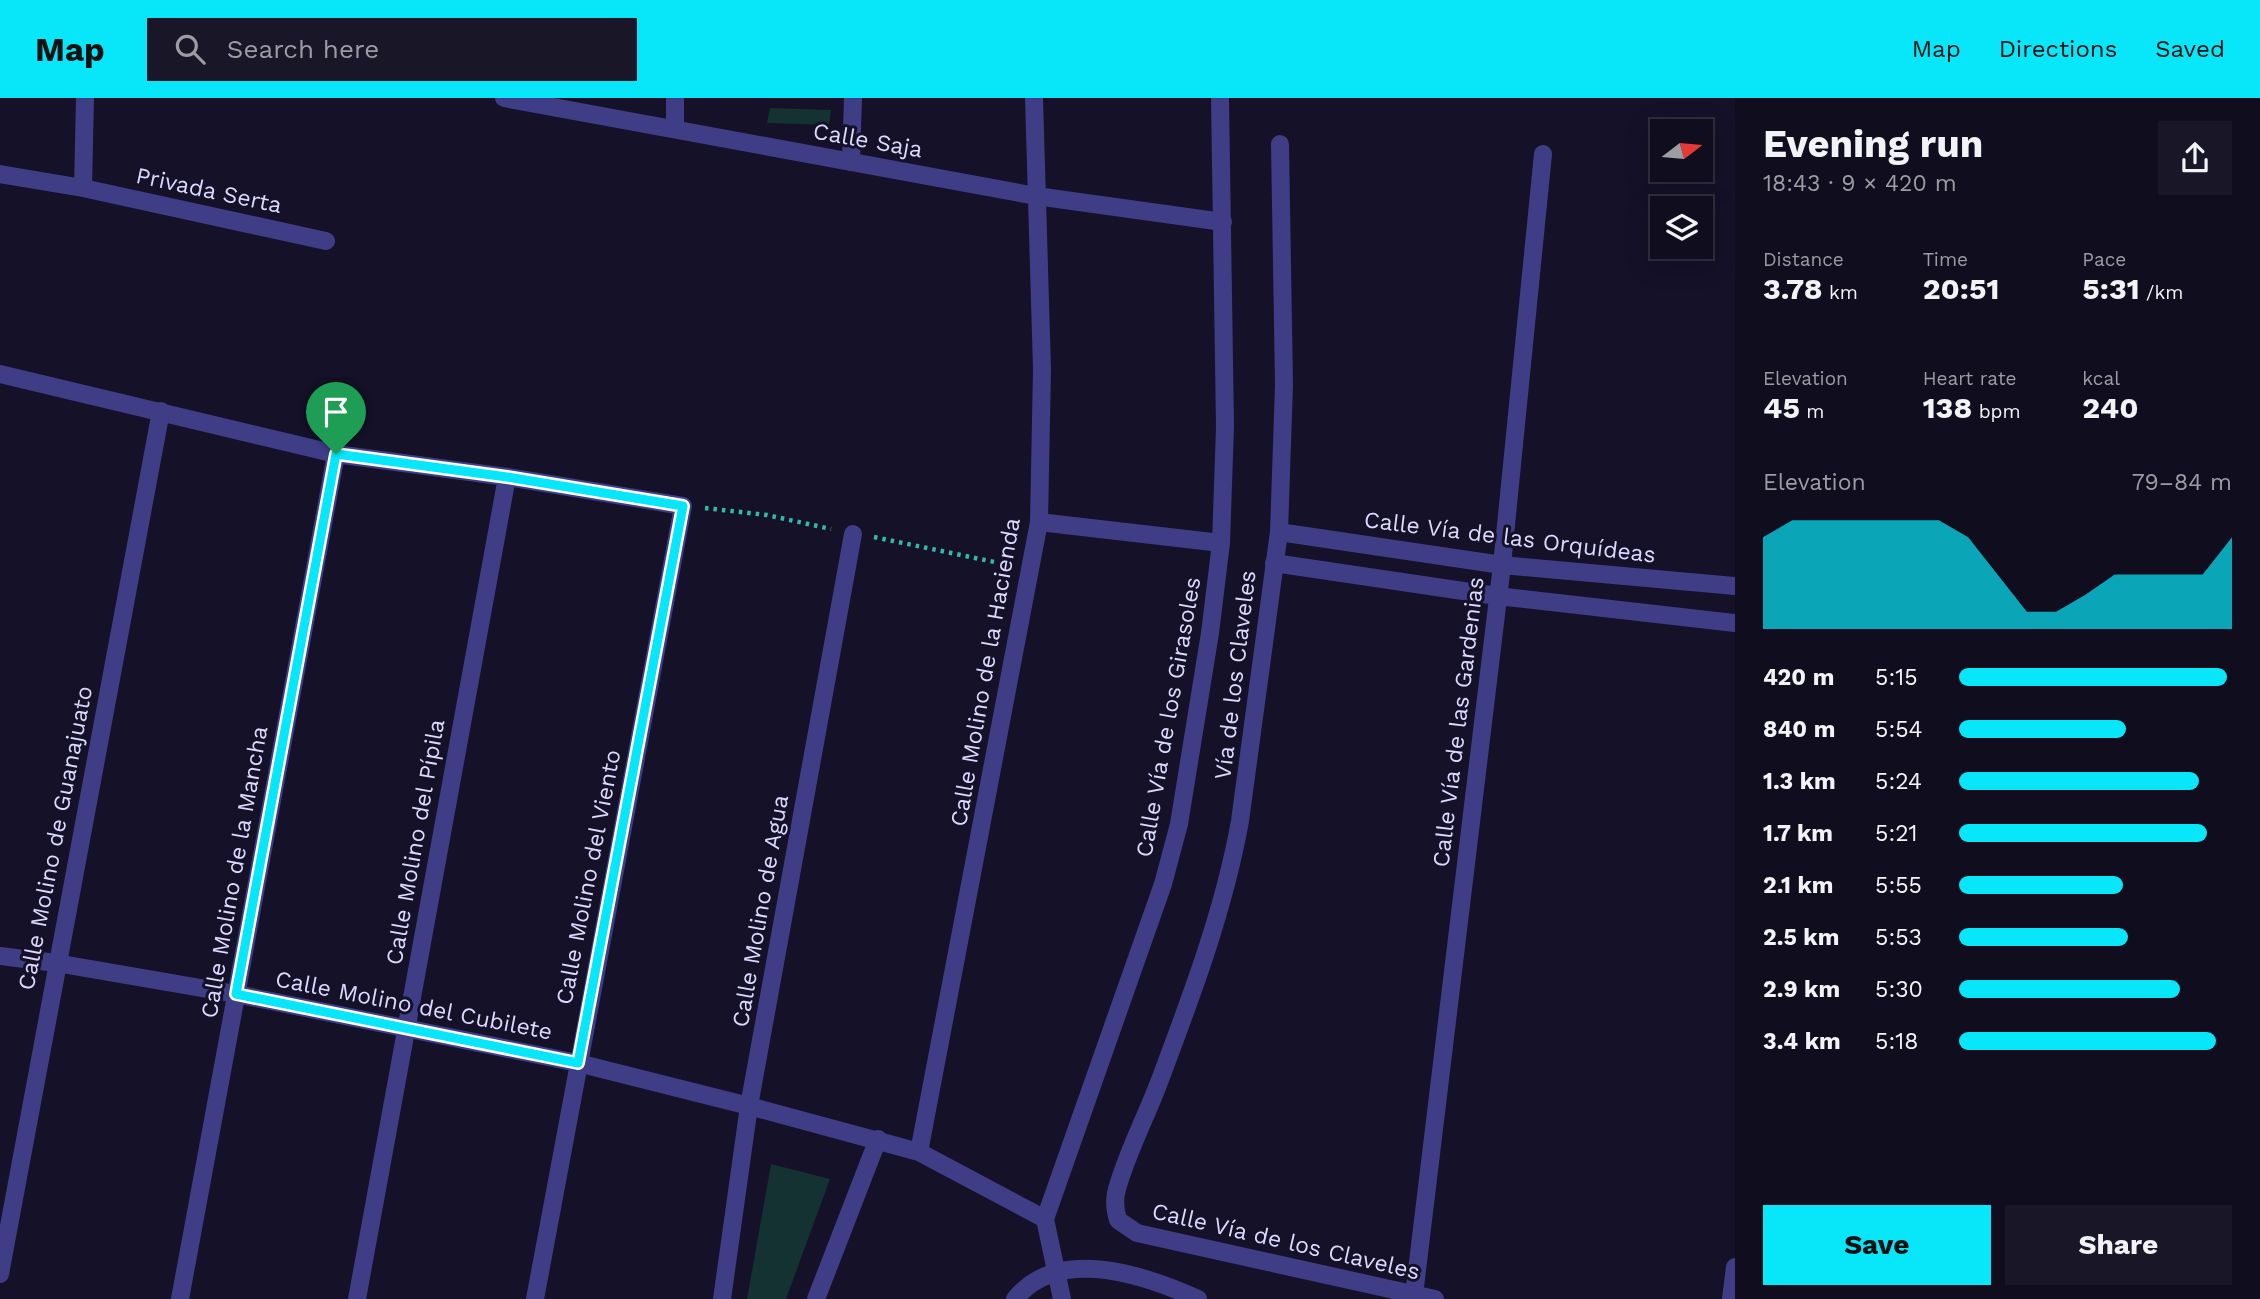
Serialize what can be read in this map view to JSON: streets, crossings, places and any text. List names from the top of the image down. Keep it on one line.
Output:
{"streets":{"street":["Calle Saja","Privada Serta","Calle Vía de las Orquídeas","Calle Molino de la Hacienda","Vía de los Claveles","Calle Vía de los Girasoles","Calle Vía de las Gardenias","Calle Molino de Guanajuato","Calle Molino del Pípila","Calle Molino de la Mancha","Calle Molino del Viento","Calle Molino de Agua","Calle Molino del Cubilete","Calle Vía de los Claveles"]},"crossings":[["Calle Saja","Calle Molino de la Hacienda"],["Calle Saja","Calle Vía de los Girasoles"],["Calle Vía de las Orquídeas","Vía de los Claveles"],["Calle Vía de las Orquídeas","Calle Vía de las Gardenias"],["Calle Molino de la Hacienda","Calle Molino del Cubilete"],["Vía de los Claveles","Calle Vía de los Claveles"],["Calle Vía de los Girasoles","Calle Molino del Cubilete"],["Calle Vía de las Gardenias","Calle Vía de los Claveles"],["Calle Molino de Guanajuato","Calle Molino del Cubilete"],["Calle Molino del Pípila","Calle Molino del Viento"],["Calle Molino del Pípila","Calle Molino del Cubilete"],["Calle Molino de la Mancha","Calle Molino del Cubilete"],["Calle Molino del Viento","Calle Molino del Cubilete"],["Calle Molino de Agua","Calle Molino del Cubilete"]],"north":"right","page":{"header":"Map","search":"Search here","nav":["Map","Directions","Saved"],"heading":["Evening run","18:43 · 9 × 420 m"],"stats":[["Distance","3.78 km"],["Time","20:51"],["Pace","5:31 /km"],["Elevation","45 m"],["Heart rate","138 bpm"],["kcal","240"]],"chart":["Elevation","79–84 m"],"list":[{"name":"420 m","note":"5:15"},{"name":"840 m","note":"5:54"},{"name":"1.3 km","note":"5:24"},{"name":"1.7 km","note":"5:21"},{"name":"2.1 km","note":"5:55"},{"name":"2.5 km","note":"5:53"},{"name":"2.9 km","note":"5:30"},{"name":"3.4 km","note":"5:18"}],"buttons":["Save","Share"]}}
